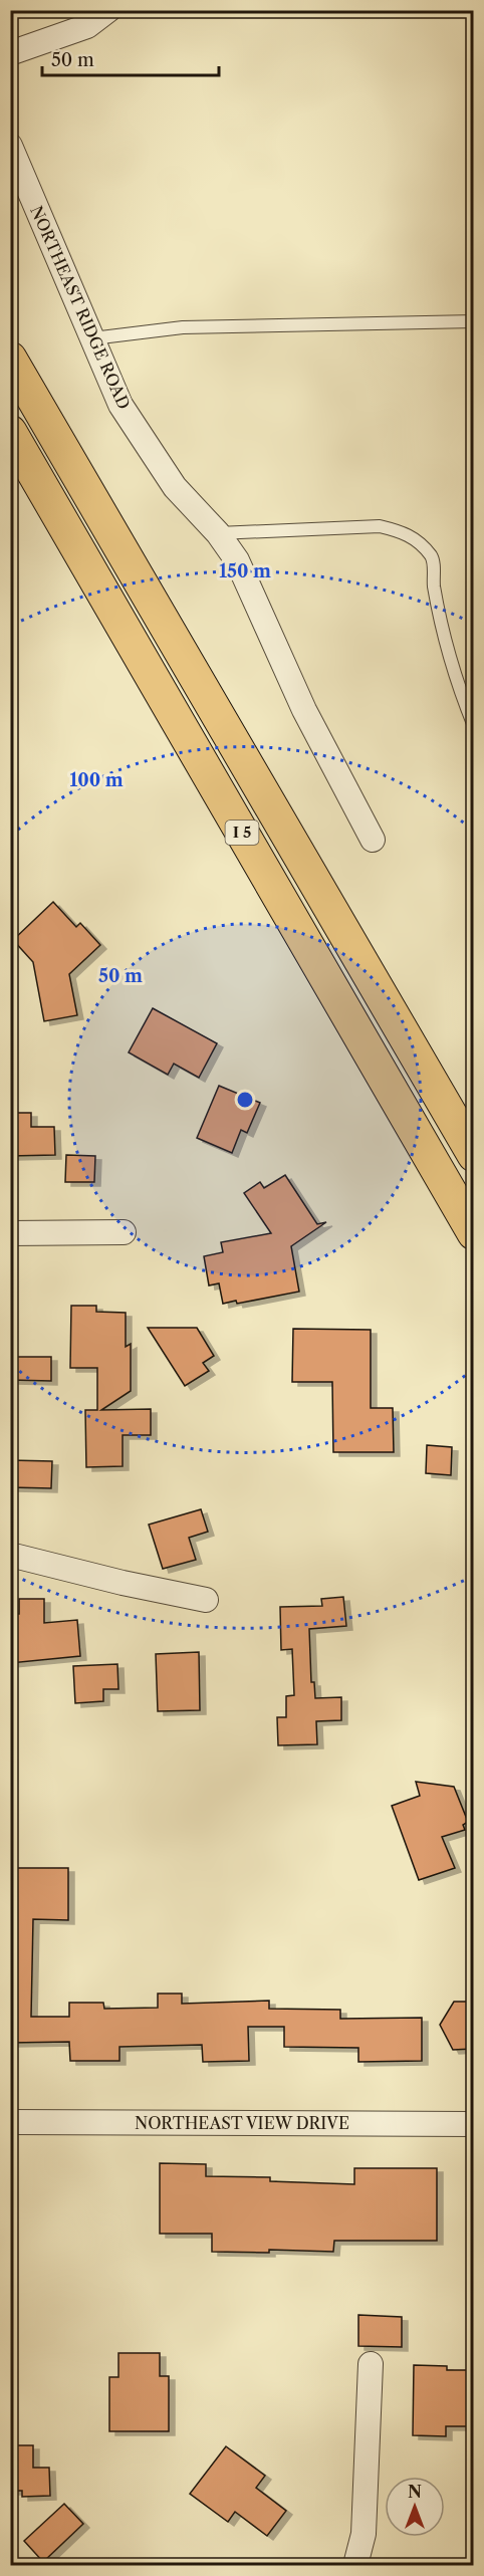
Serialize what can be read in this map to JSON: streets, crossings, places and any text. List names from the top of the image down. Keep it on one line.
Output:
{"streets":{"highway":["I 5"],"street":["NORTHEAST RIDGE ROAD","NORTHEAST VIEW DRIVE"]},"scale_bar":"50 m","north":"top","rings":["150 m","100 m","50 m"]}
